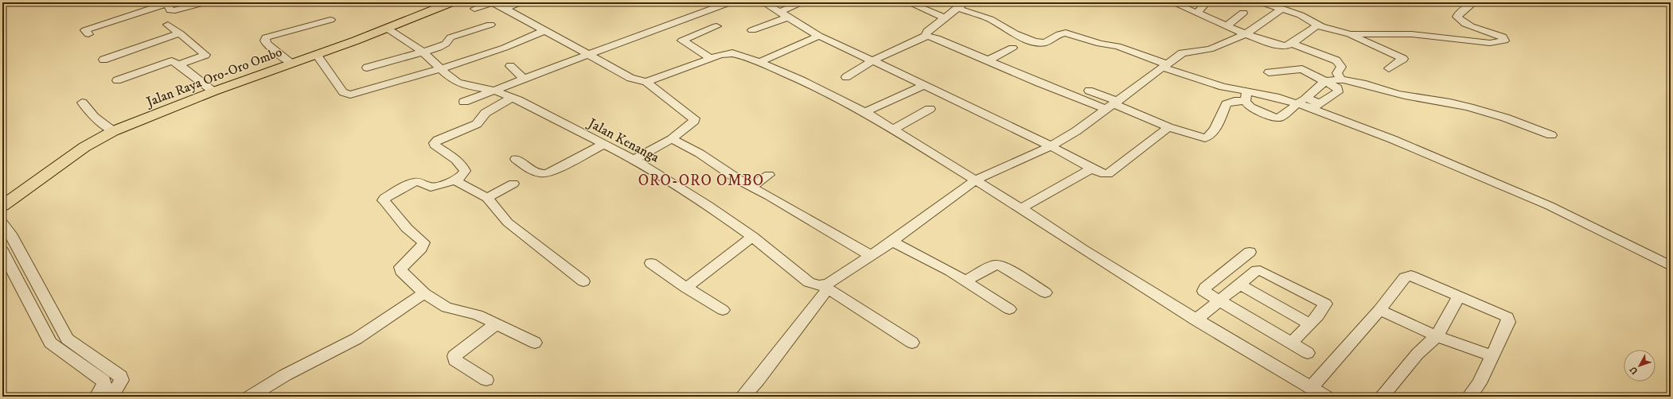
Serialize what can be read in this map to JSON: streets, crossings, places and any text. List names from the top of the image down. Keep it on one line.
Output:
{"streets":{"main road":["Jalan Raya Oro-Oro Ombo"],"street":["Jalan Kenanga"]},"crossings":[["Jalan Raya Oro-Oro Ombo","Jalan Kenanga"]],"districts":["ORO-ORO OMBO"],"north":"bottom left"}
